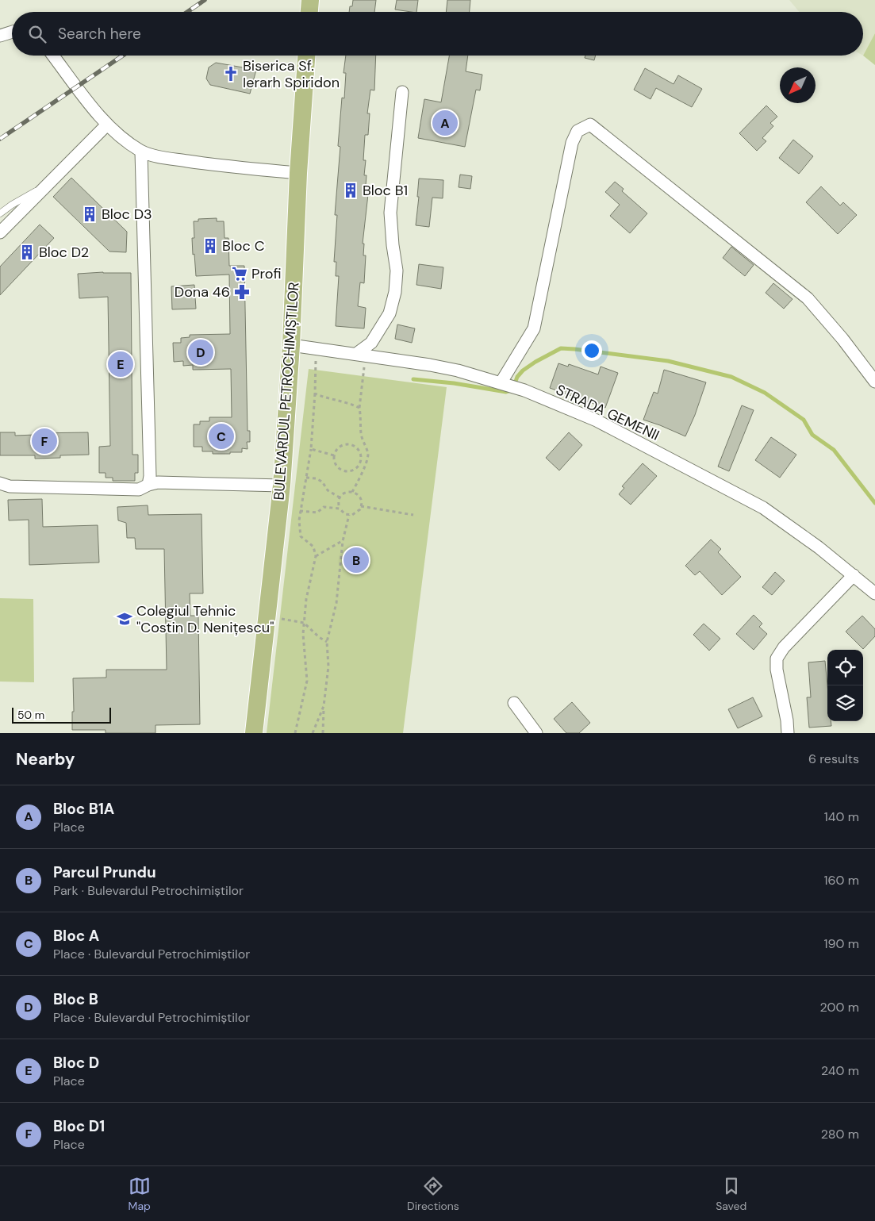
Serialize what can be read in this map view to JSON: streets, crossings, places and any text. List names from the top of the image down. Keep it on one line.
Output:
{"streets":{"main road":["BULEVARDUL PETROCHIMIȘTILOR"],"street":["STRADA GEMENII"]},"crossings":[["BULEVARDUL PETROCHIMIȘTILOR","STRADA GEMENII"]],"places":{"church":["Biserica Sf. Ierarh Spiridon"],"building":["Bloc B1","Bloc D3","Bloc C","Bloc D2"],"supermarket":["Profi"],"pharmacy":["Dona 46"],"school or university":["Colegiul Tehnic \"Costin D. Nenițescu\""]},"scale_bar":"50 m","north":"bottom left","page":{"search":"Search here","pins":["A","D","E","C","F","B"],"scale":"50 m","heading":["Nearby","6 results"],"list":[{"mark":"A","name":"Bloc B1A","note":"Place","value":"140 m"},{"mark":"B","name":"Parcul Prundu","note":"Park · Bulevardul Petrochimiștilor","value":"160 m"},{"mark":"C","name":"Bloc A","note":"Place · Bulevardul Petrochimiștilor","value":"190 m"},{"mark":"D","name":"Bloc B","note":"Place · Bulevardul Petrochimiștilor","value":"200 m"},{"mark":"E","name":"Bloc D","note":"Place","value":"240 m"},{"mark":"F","name":"Bloc D1","note":"Place","value":"280 m"}],"nav":["Map","Directions","Saved"]}}
